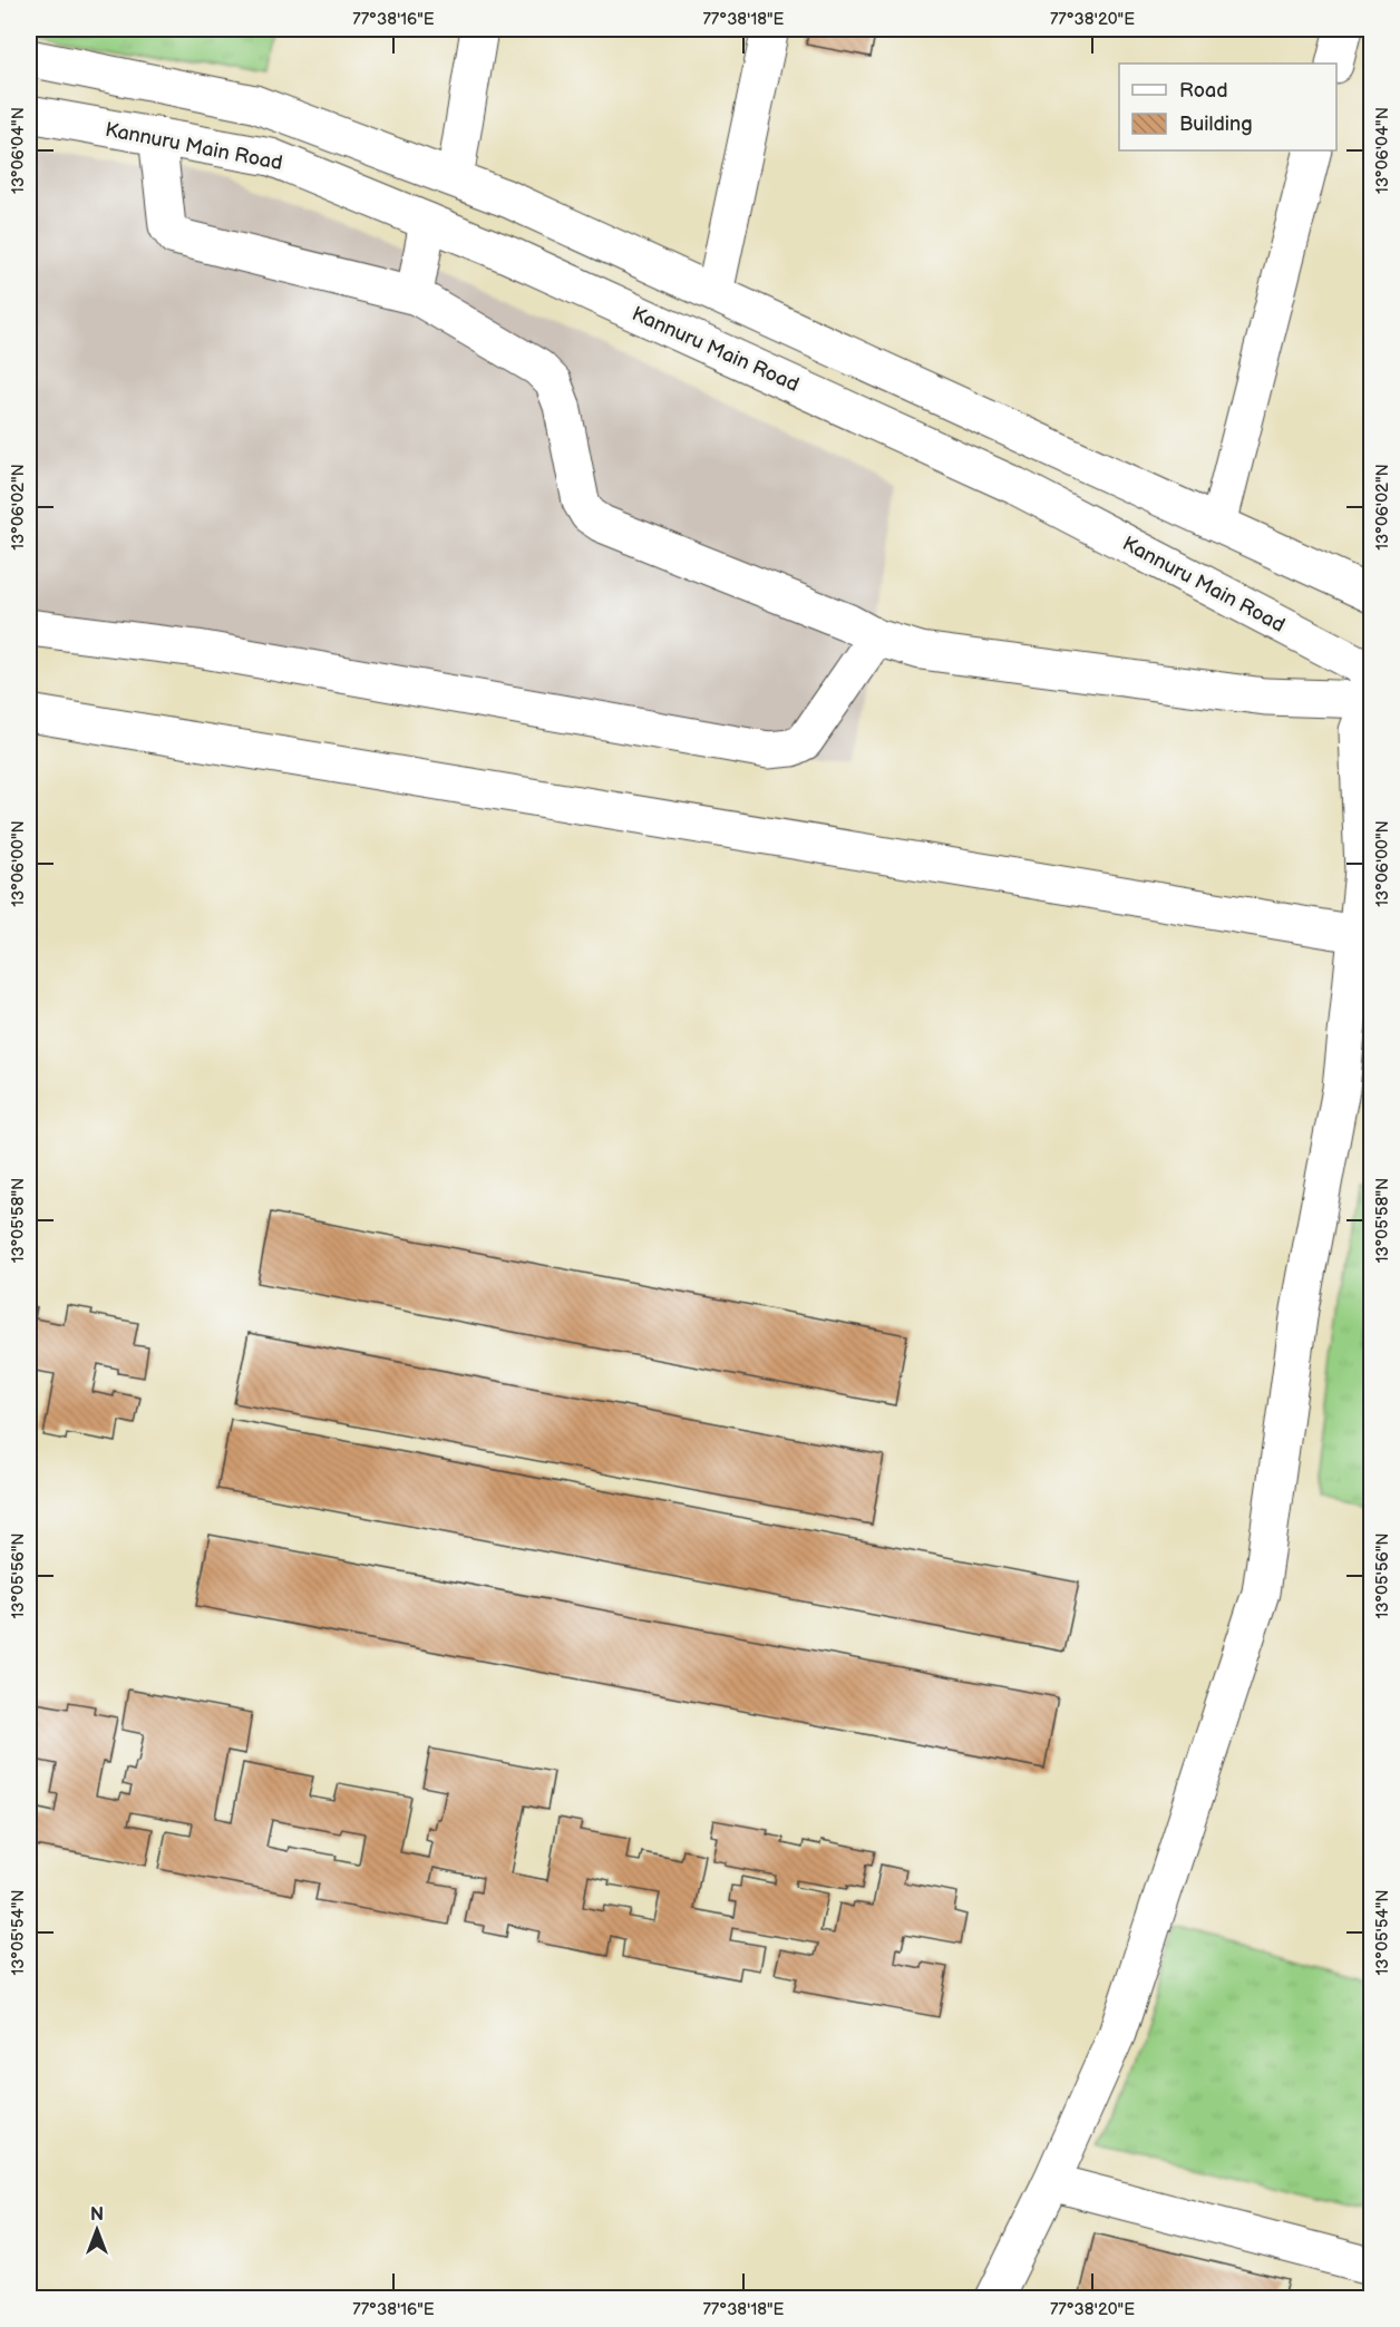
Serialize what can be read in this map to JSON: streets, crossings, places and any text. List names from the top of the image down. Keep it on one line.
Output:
{"streets":{"main road":["Kannuru Main Road"]},"legend":["Road","Building"],"north":"top","coordinates":["77°38'16\"E","77°38'18\"E","77°38'20\"E","13°06'04\"N","13°06'02\"N","13°06'00\"N","13°05'58\"N","13°05'56\"N","13°05'54\"N"]}
